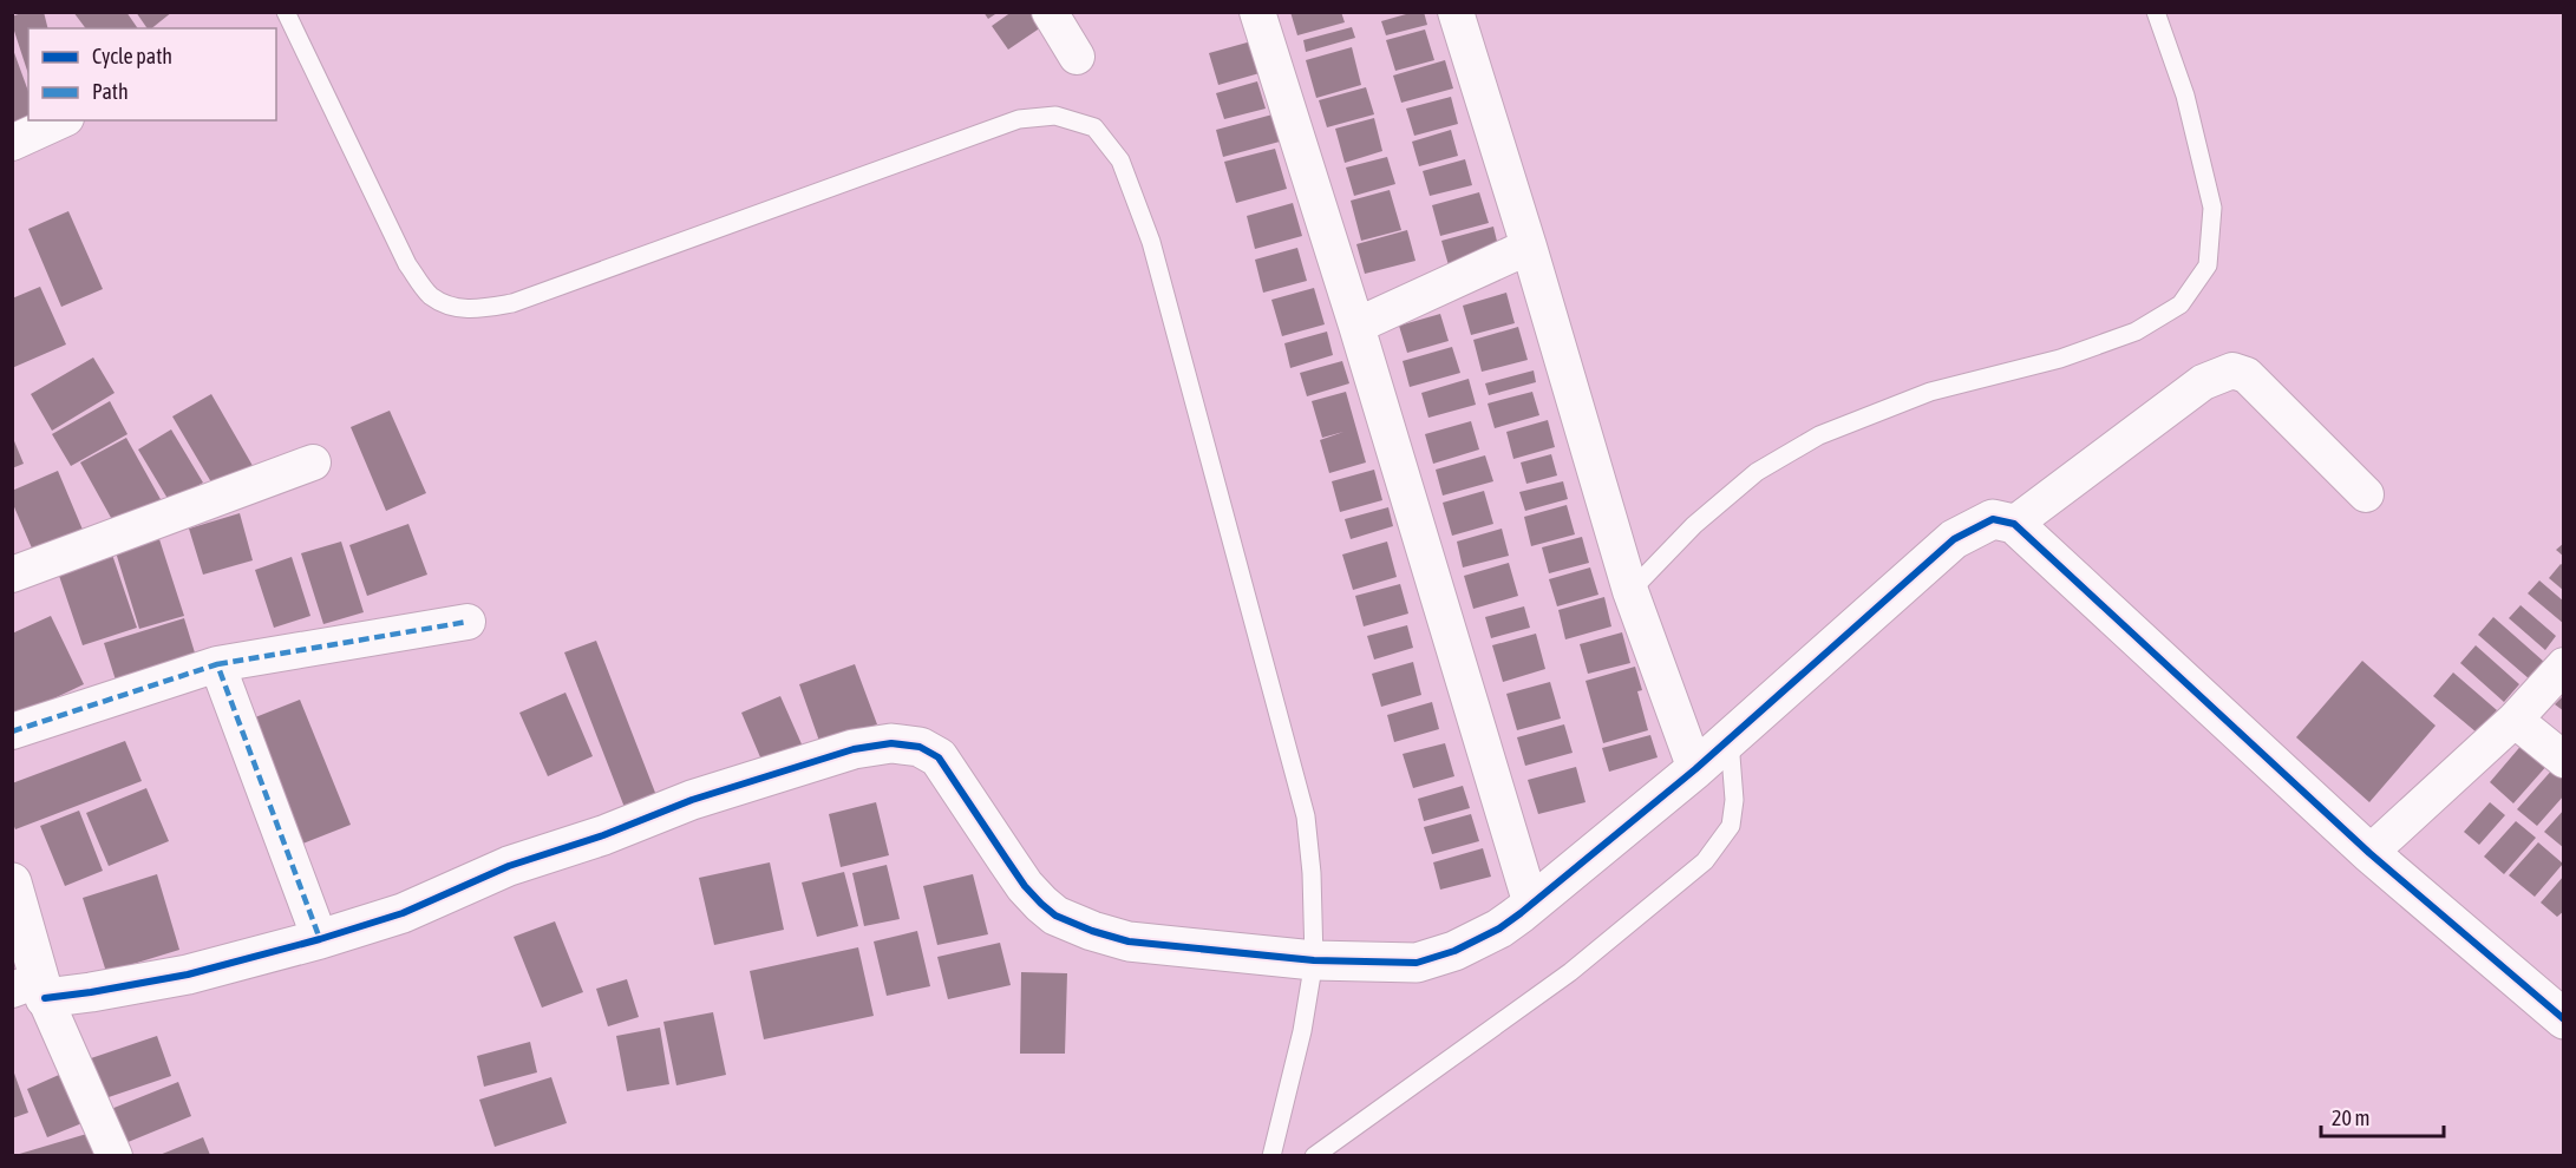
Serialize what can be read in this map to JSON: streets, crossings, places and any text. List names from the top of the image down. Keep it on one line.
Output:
{"legend":["Cycle path","Path"],"scale_bar":"20 m"}
